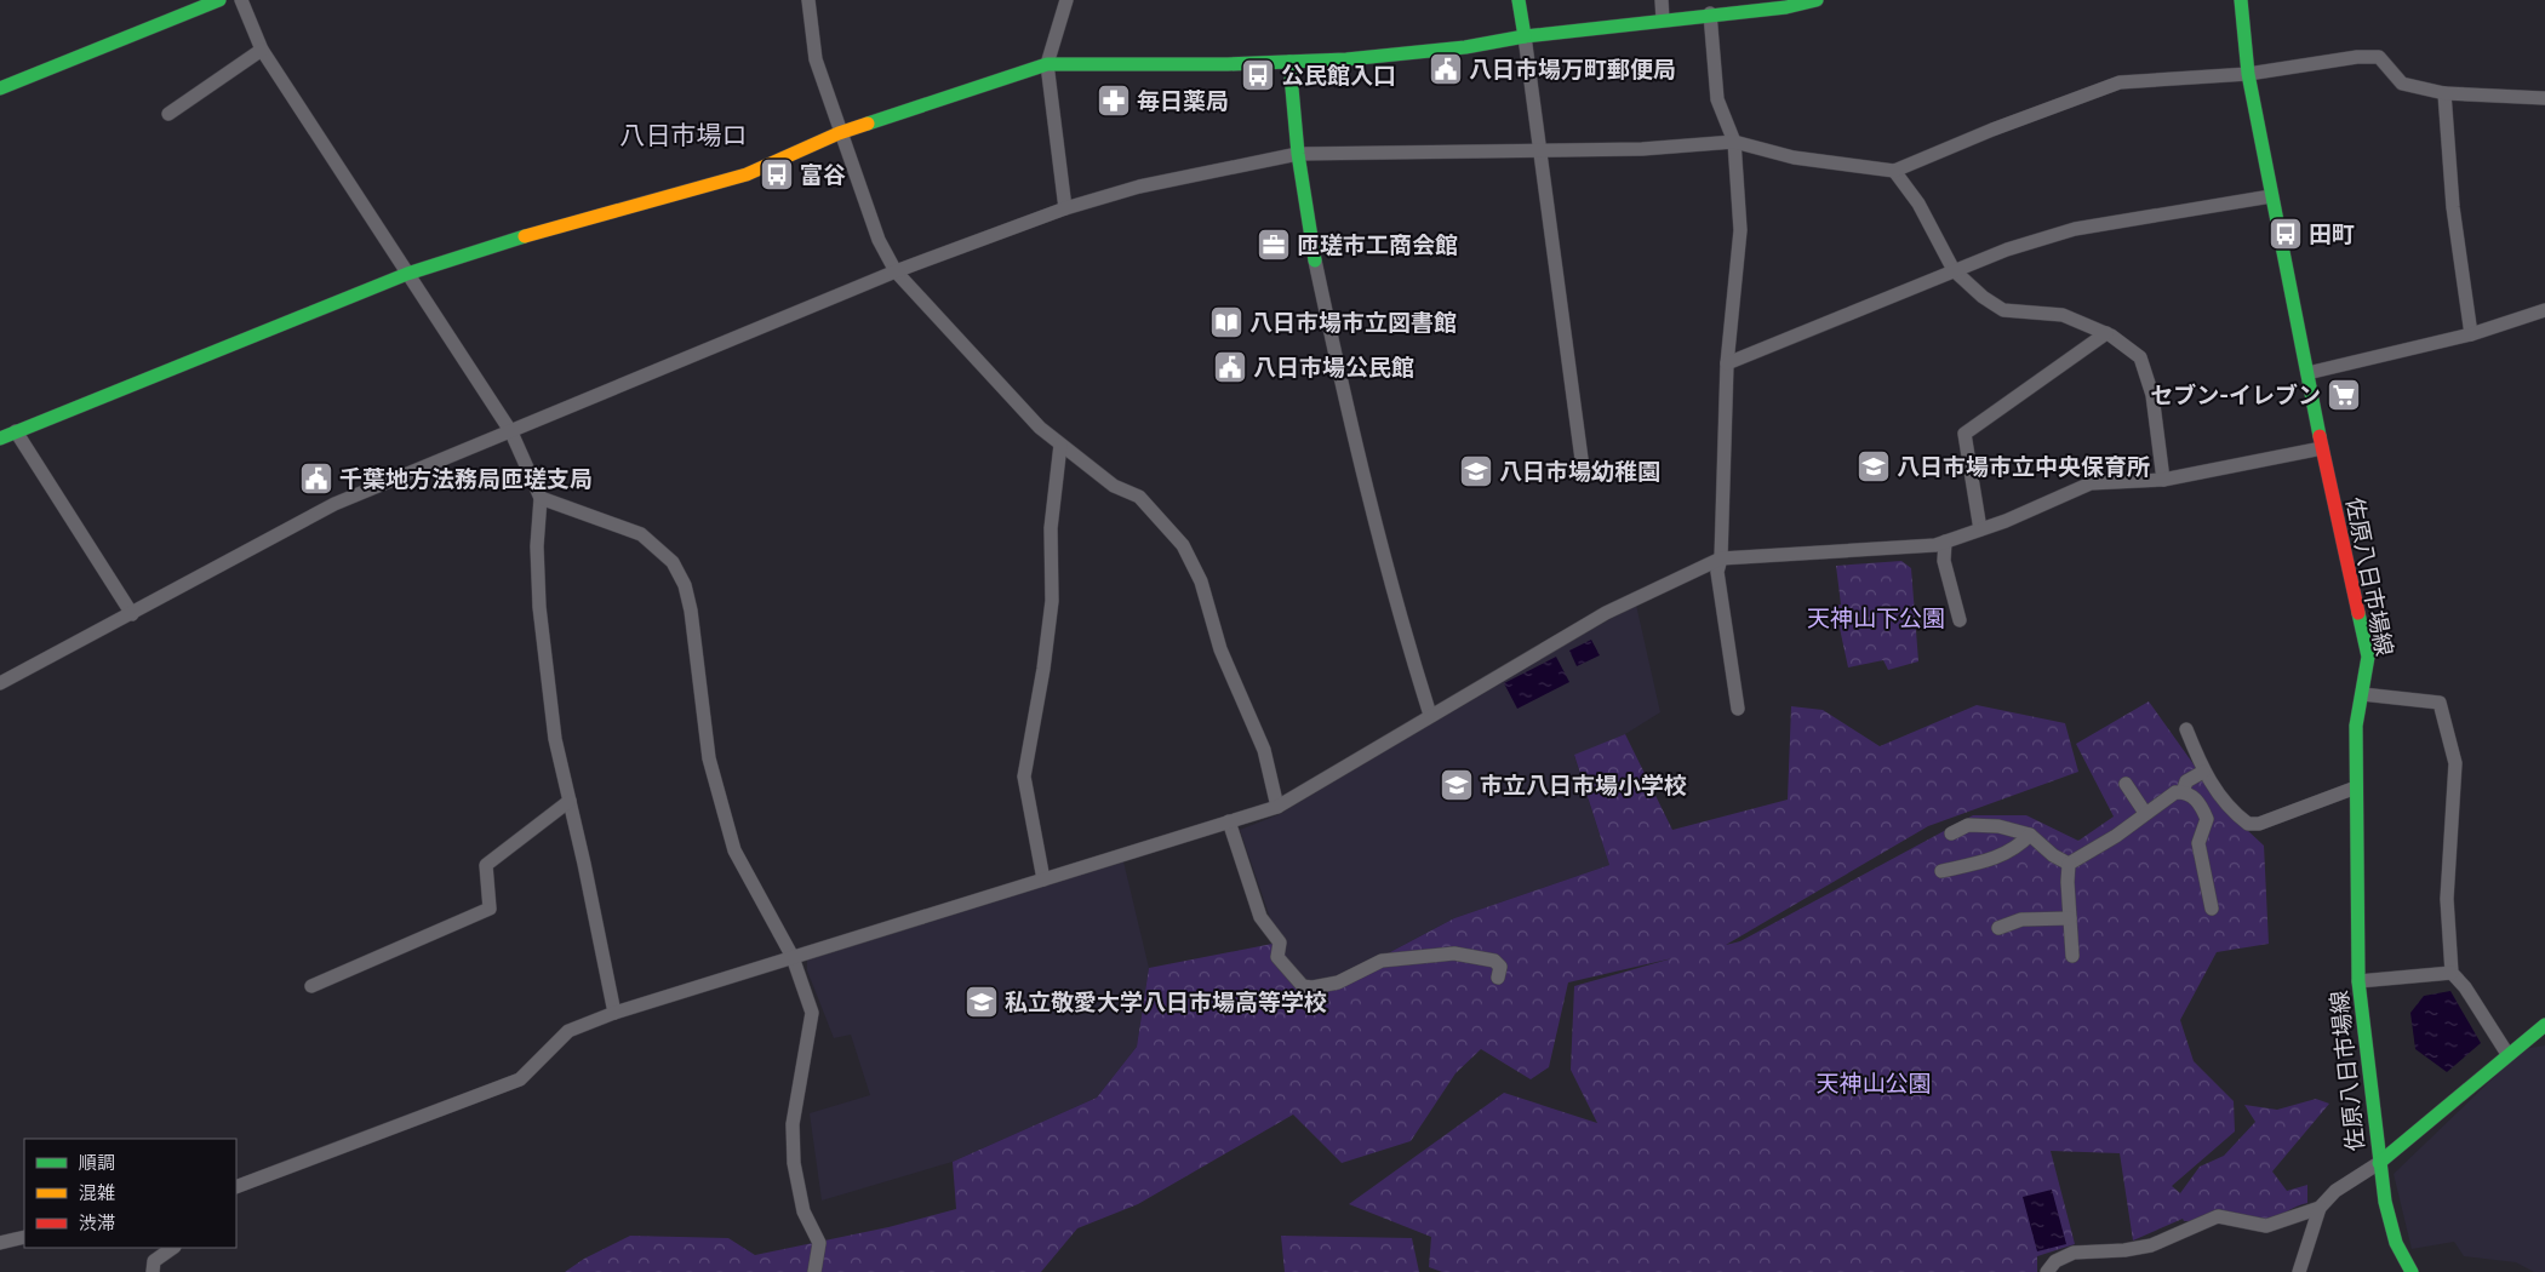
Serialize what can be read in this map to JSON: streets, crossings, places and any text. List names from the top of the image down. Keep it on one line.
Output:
{"streets":{"main road":["佐原八日市場線"]},"districts":["八日市場ロ"],"parks":["天神山下公園","天神山公園"],"places":{"public building":["八日市場万町郵便局","八日市場公民館","千葉地方法務局匝瑳支局"],"bus stop":["公民館入口","富谷","田町"],"pharmacy":["毎日薬局"],"office":["匝瑳市工商会館"],"library":["八日市場市立図書館"],"supermarket":["セブン-イレブン"],"school or university":["八日市場市立中央保育所","八日市場幼稚園","市立八日市場小学校","私立敬愛大学八日市場高等学校"]},"legend":["順調","混雑","渋滞"]}
